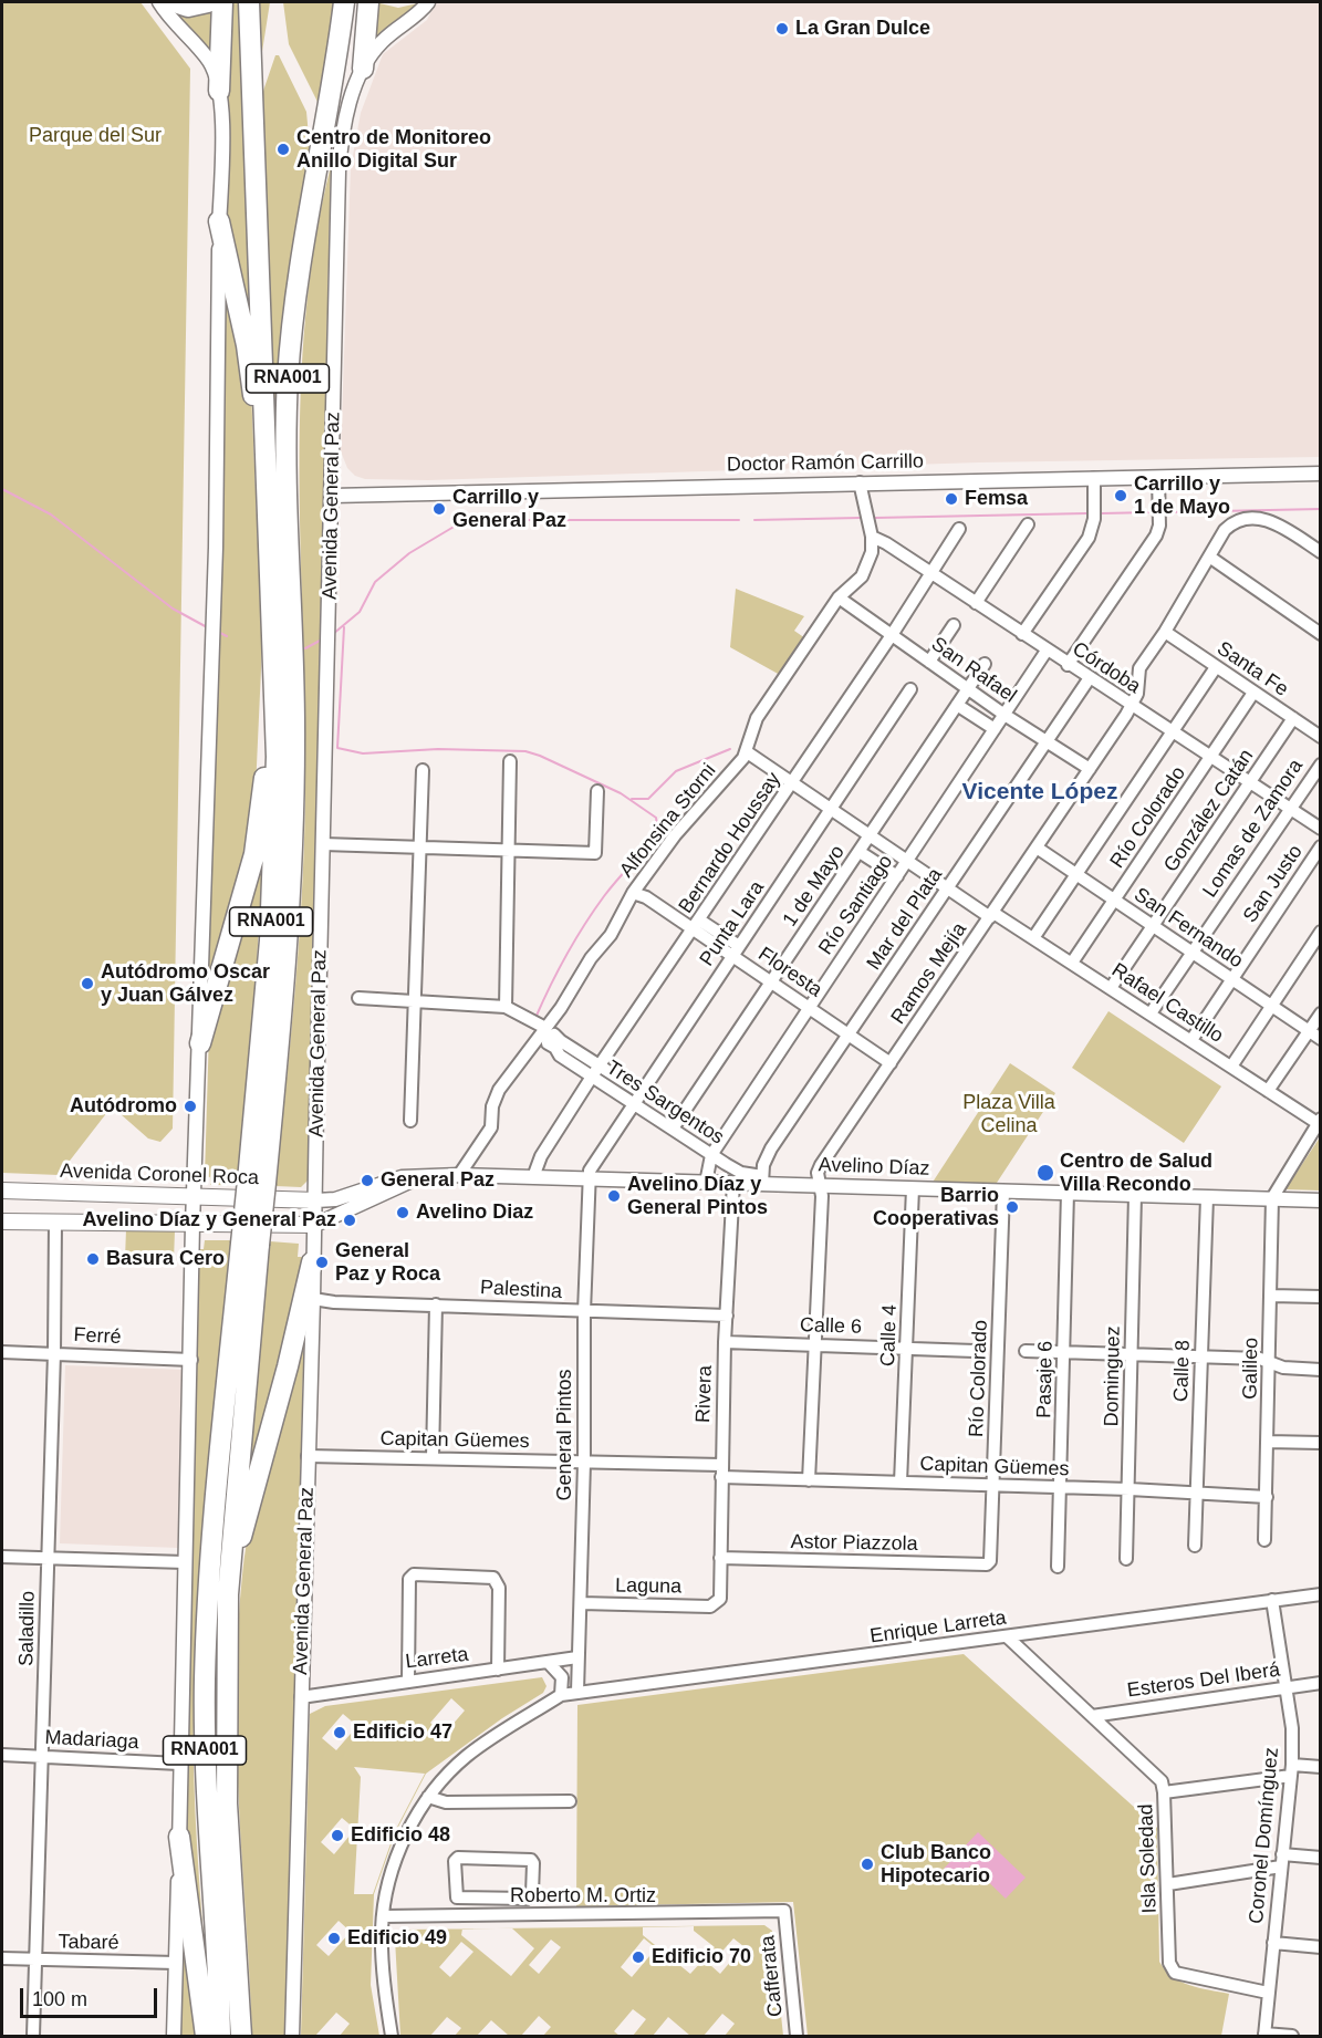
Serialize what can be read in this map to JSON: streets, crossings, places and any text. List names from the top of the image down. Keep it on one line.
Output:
{"streets":{"highway":["RNA001","Avenida General Paz"],"main road":["Avenida Coronel Roca"],"street":["Doctor Ramón Carrillo","Córdoba","Santa Fe","San Rafael","González Catán","Río Colorado","Alfonsina Storni","Lomas de Zamora","Bernardo Houssay","San Justo","1 de Mayo","Río Santiago","Mar del Plata","Punta Lara","San Fernando","Floresta","Ramos Mejía","Rafael Castillo","Tres Sargentos","Avelino Díaz","Palestina","Calle 6","Calle 4","Ferré","Galileo","Calle 8","Dominguez","Pasaje 6","Rivera","General Pintos","Capitan Güemes","Astor Piazzola","Laguna","Enrique Larreta","Saladillo","Larreta","Esteros Del Iberá","Madariaga","Coronel Domínguez","Isla Soledad","Roberto M. Ortiz","Tabaré","Cafferata"]},"crossings":[["Doctor Ramón Carrillo","Avenida General Paz"],["Doctor Ramón Carrillo","Alfonsina Storni"],["Avenida General Paz","Avelino Díaz"],["Avenida General Paz","Avenida Coronel Roca"],["Avenida General Paz","Palestina"],["Avenida General Paz","Capitan Güemes"],["Avenida General Paz","Larreta"],["Córdoba","González Catán"],["Córdoba","Río Colorado"],["Córdoba","Alfonsina Storni"],["Córdoba","Lomas de Zamora"],["Córdoba","Bernardo Houssay"],["Córdoba","Río Santiago"],["Córdoba","Mar del Plata"],["Córdoba","Ramos Mejía"],["Santa Fe","González Catán"],["Santa Fe","Río Colorado"],["Santa Fe","Ramos Mejía"],["San Rafael","Alfonsina Storni"],["San Rafael","Bernardo Houssay"],["San Rafael","1 de Mayo"],["San Rafael","Río Santiago"],["San Rafael","Mar del Plata"],["San Rafael","Ramos Mejía"],["González Catán","San Fernando"],["González Catán","Rafael Castillo"],["Río Colorado","San Fernando"],["Río Colorado","Rafael Castillo"],["Río Colorado","Avelino Díaz"],["Río Colorado","Capitan Güemes"],["Río Colorado","Astor Piazzola"],["Alfonsina Storni","Rafael Castillo"],["Alfonsina Storni","Avelino Díaz"],["Lomas de Zamora","San Fernando"],["Lomas de Zamora","Rafael Castillo"],["Bernardo Houssay","Floresta"],["Bernardo Houssay","Rafael Castillo"],["Bernardo Houssay","Tres Sargentos"],["Bernardo Houssay","Avelino Díaz"],["San Justo","San Fernando"],["San Justo","Rafael Castillo"],["1 de Mayo","Floresta"],["1 de Mayo","Rafael Castillo"],["1 de Mayo","Tres Sargentos"],["Río Santiago","Floresta"],["Río Santiago","Rafael Castillo"],["Río Santiago","Tres Sargentos"],["Río Santiago","Avelino Díaz"],["Mar del Plata","Floresta"],["Mar del Plata","Rafael Castillo"],["Mar del Plata","Tres Sargentos"],["Mar del Plata","Avelino Díaz"],["Punta Lara","Floresta"],["Punta Lara","Rafael Castillo"],["Punta Lara","Tres Sargentos"],["Punta Lara","Avelino Díaz"],["Punta Lara","General Pintos"],["San Fernando","Ramos Mejía"],["Floresta","Ramos Mejía"],["Ramos Mejía","Rafael Castillo"],["Ramos Mejía","Avelino Díaz"],["Ramos Mejía","Calle 6"],["Ramos Mejía","Capitan Güemes"],["Tres Sargentos","Avelino Díaz"],["Avelino Díaz","Avenida Coronel Roca"],["Avelino Díaz","Calle 4"],["Avelino Díaz","Galileo"],["Avelino Díaz","Calle 8"],["Avelino Díaz","Dominguez"],["Avelino Díaz","Pasaje 6"],["Avelino Díaz","Rivera"],["Avelino Díaz","General Pintos"],["Palestina","Rivera"],["Palestina","General Pintos"],["Calle 6","Calle 4"],["Calle 6","Rivera"],["Calle 4","Capitan Güemes"],["Ferré","Saladillo"],["Galileo","Capitan Güemes"],["Calle 8","Capitan Güemes"],["Dominguez","Capitan Güemes"],["Pasaje 6","Capitan Güemes"],["Rivera","Capitan Güemes"],["Rivera","Astor Piazzola"],["Rivera","Laguna"],["General Pintos","Capitan Güemes"],["General Pintos","Laguna"],["General Pintos","Enrique Larreta"],["General Pintos","Larreta"],["Enrique Larreta","Coronel Domínguez"],["Enrique Larreta","Isla Soledad"],["Saladillo","Madariaga"],["Saladillo","Tabaré"],["Esteros Del Iberá","Coronel Domínguez"],["Esteros Del Iberá","Isla Soledad"],["Coronel Domínguez","Isla Soledad"],["Roberto M. Ortiz","Cafferata"]],"districts":["Vicente López"],"parks":["Parque del Sur","Plaza Villa Celina"],"places":["La Gran Dulce","Centro de Monitoreo Anillo Digital Sur","Carrillo y 1 de Mayo","Femsa","Carrillo y General Paz","Autódromo Oscar y Juan Gálvez","Autódromo","Centro de Salud Villa Recondo","General Paz","Avelino Díaz y General Pintos","Barrio Cooperativas","Avelino Diaz","Avelino Díaz y General Paz","Basura Cero","General Paz y Roca","Edificio 47","Edificio 48","Club Banco Hipotecario","Edificio 49","Edificio 70"],"scale_bar":"100 m"}
